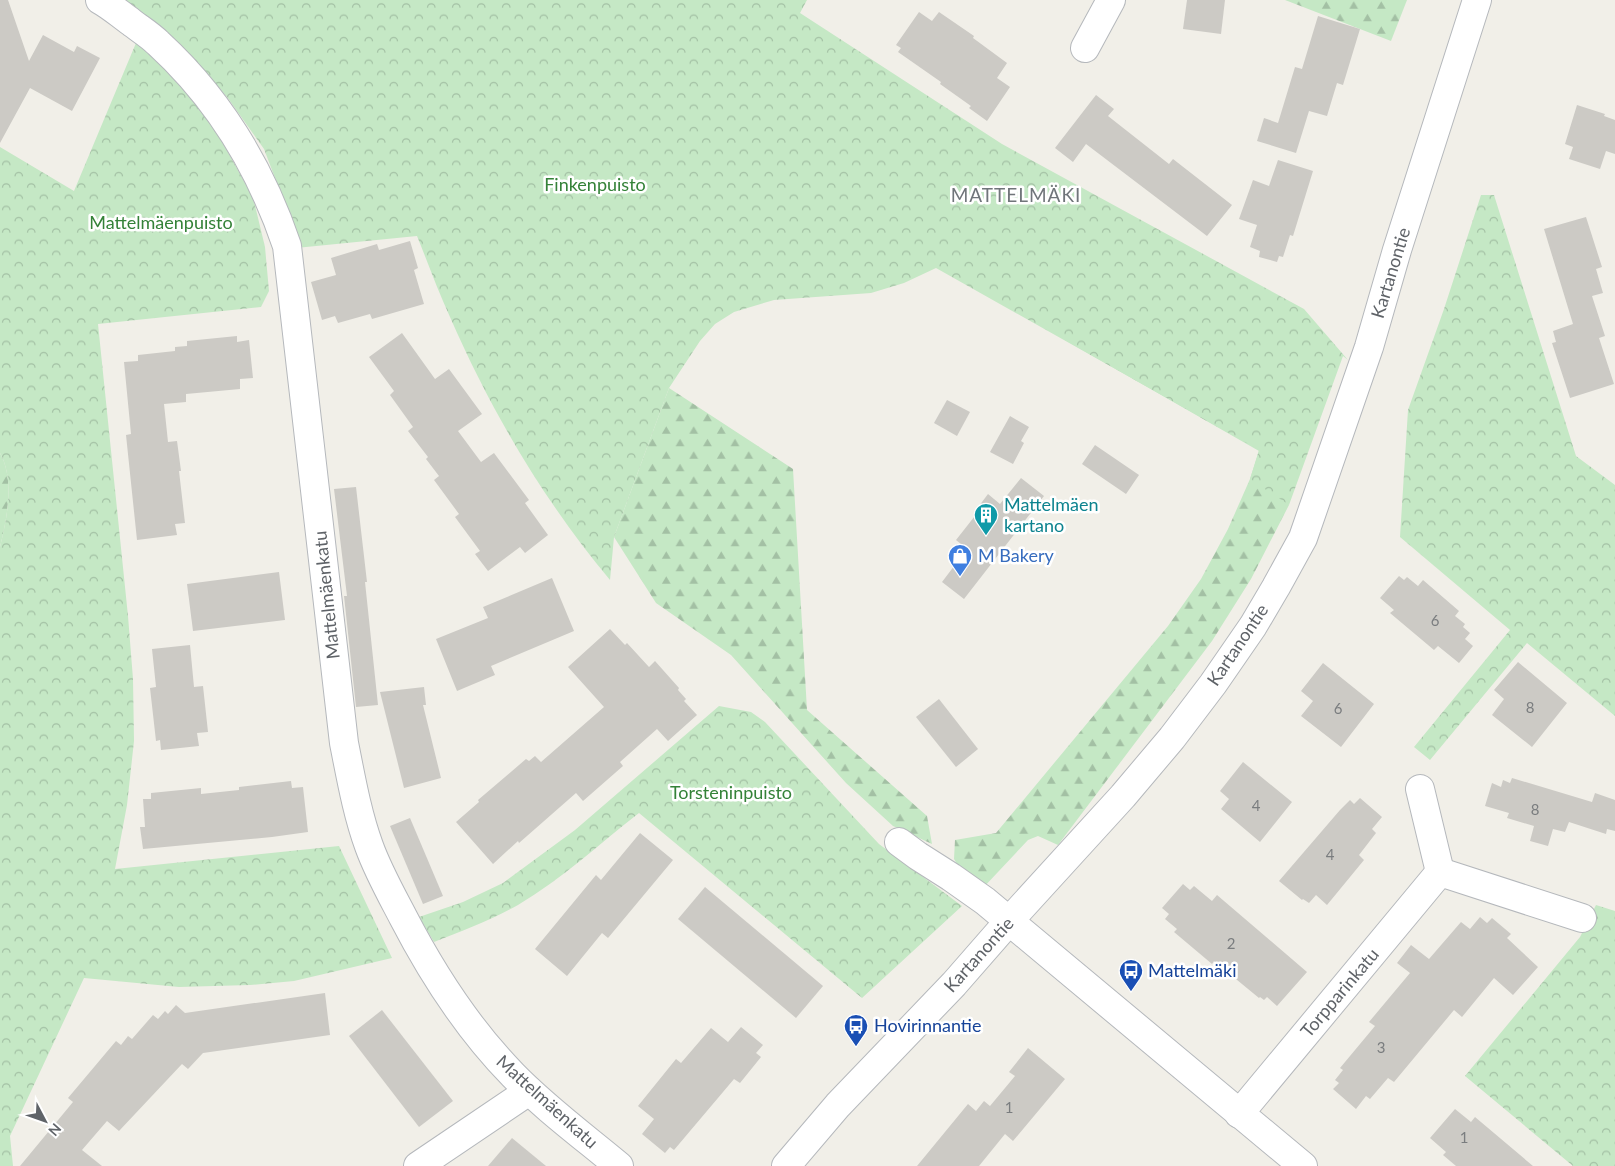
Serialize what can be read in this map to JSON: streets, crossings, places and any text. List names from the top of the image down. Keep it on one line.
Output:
{"streets":{"street":["Kartanontie","Mattelmäenkatu","Torpparinkatu"]},"districts":["MATTELMÄKI"],"parks":["Finkenpuisto","Mattelmäenpuisto","Torsteninpuisto"],"places":{"building":["Mattelmäen kartano"],"shop":["M Bakery"],"bus stop":["Mattelmäki","Hovirinnantie"]},"house_numbers":["6","8","6","4","8","4","2","3","1","1"],"north":"bottom right"}
